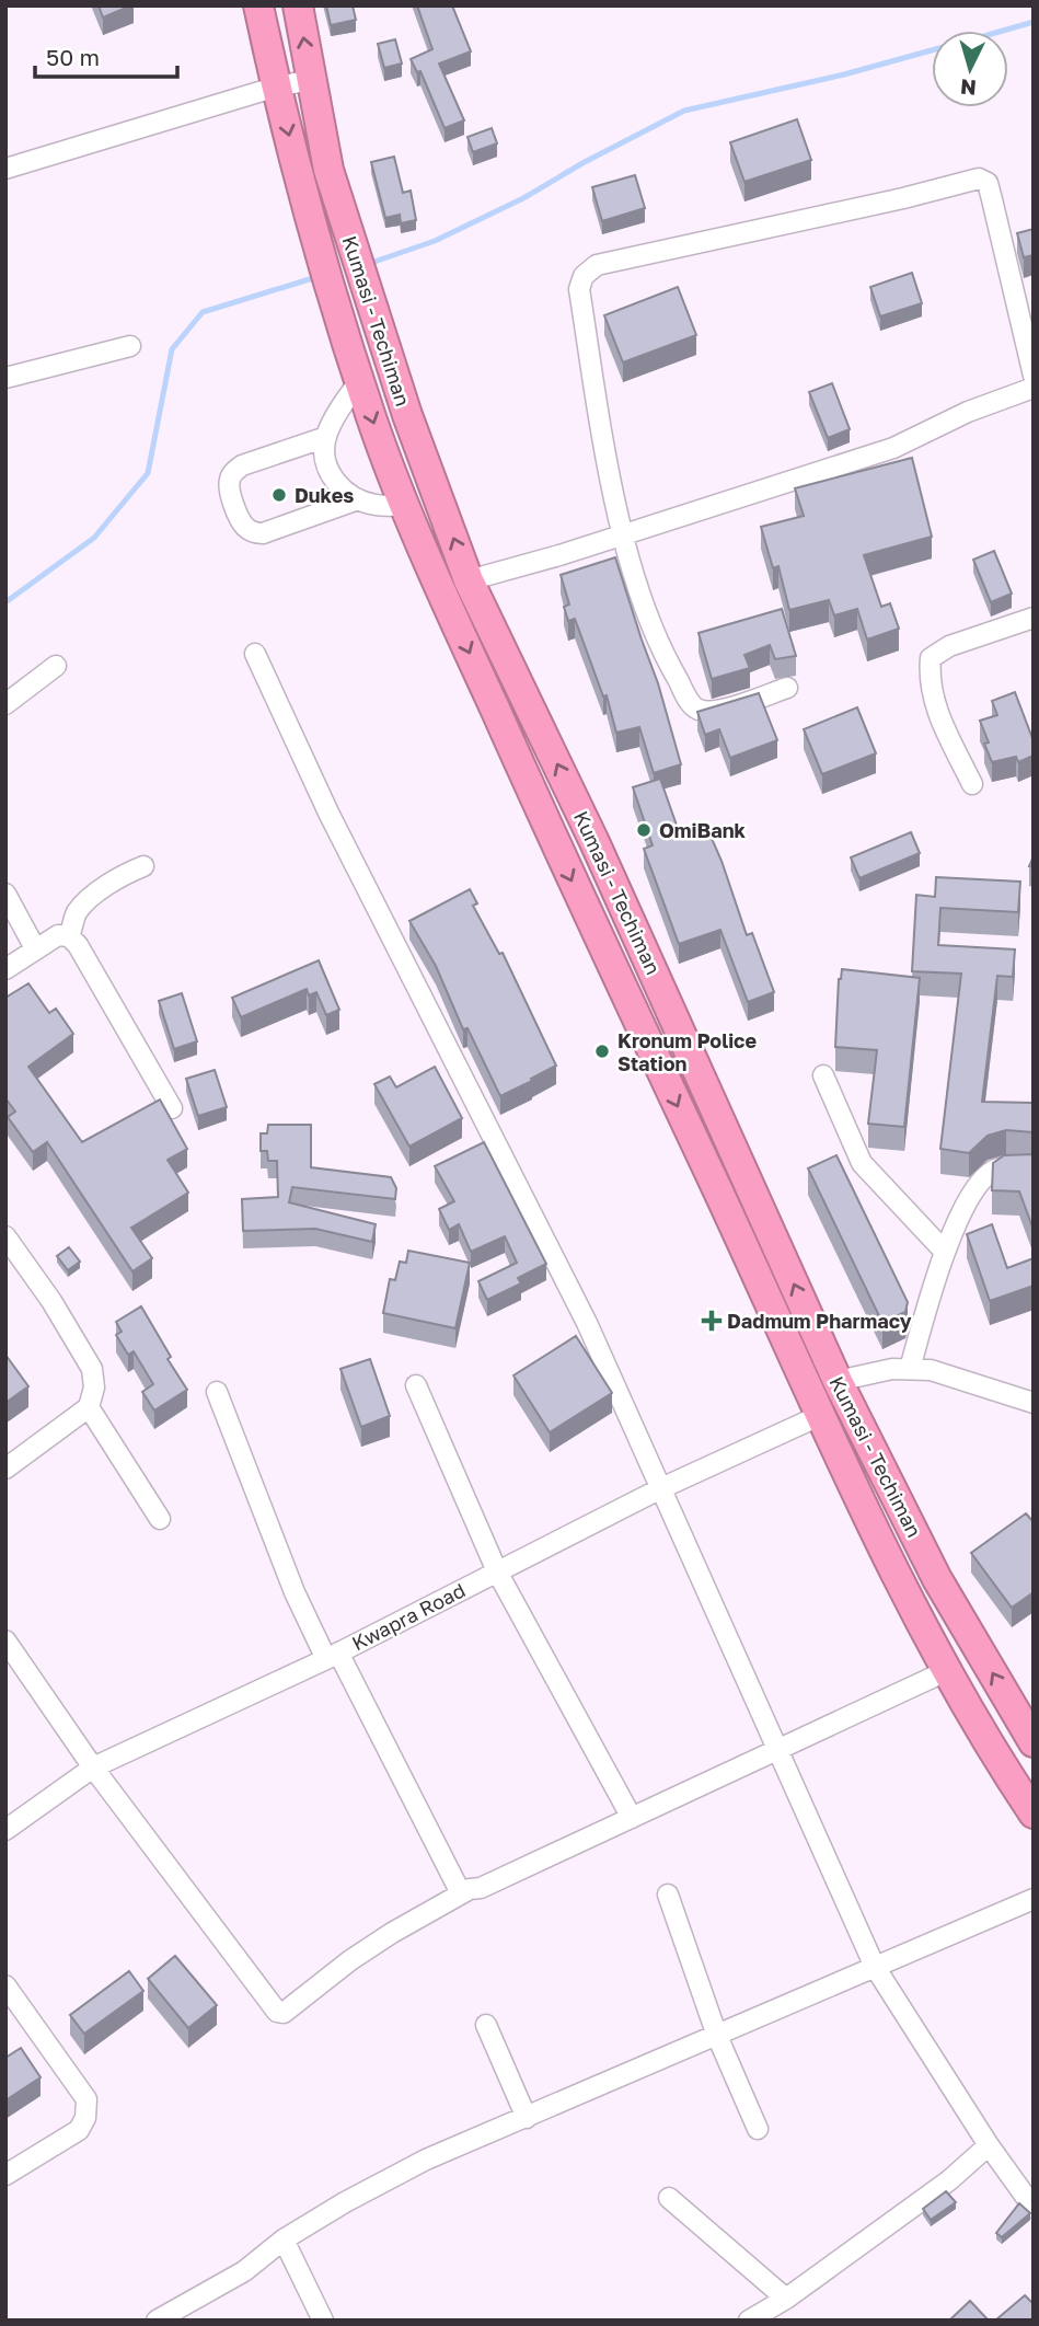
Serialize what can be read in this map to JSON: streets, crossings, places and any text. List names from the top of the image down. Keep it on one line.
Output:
{"streets":{"highway":["Kumasi - Techiman"],"street":["Kwapra Road"]},"places":{"other":["Dukes","OmiBank","Kronum Police Station"],"health":["Dadmum Pharmacy"]},"scale_bar":"50 m","north":"bottom"}
